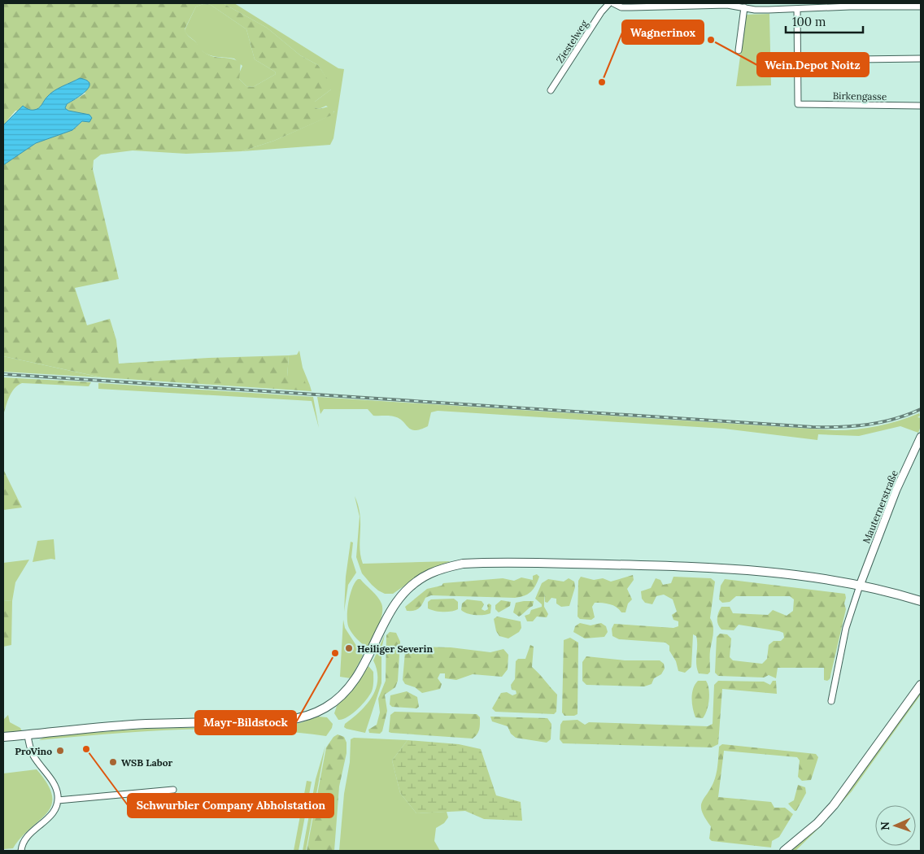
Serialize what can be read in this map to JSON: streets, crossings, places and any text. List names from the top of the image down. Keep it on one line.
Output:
{"streets":{"street":["Ziestelweg","Birkengasse","Mauternerstraße"]},"places":["Wein.Depot Noitz","Wagnerinox","Heiliger Severin","Mayr-Bildstock","Schwurbler Company Abholstation","ProVino","WSB Labor"],"scale_bar":"100 m","north":"left"}
